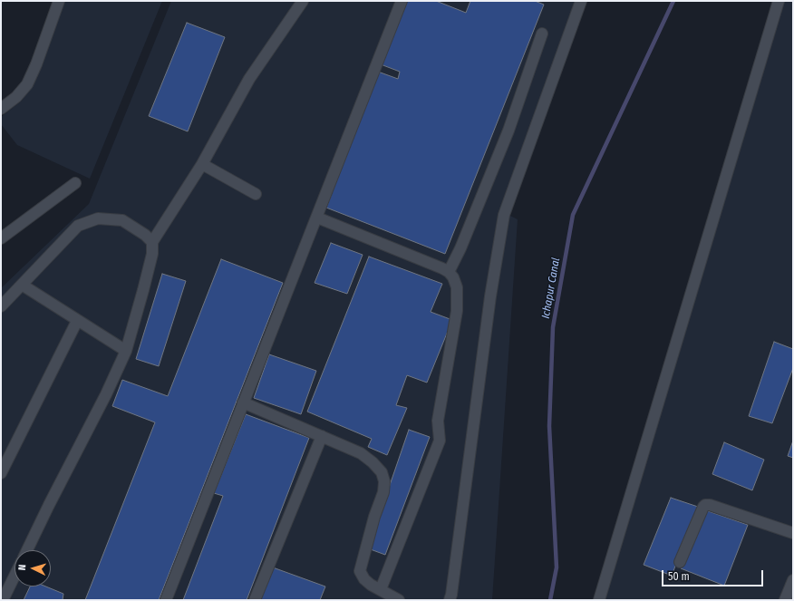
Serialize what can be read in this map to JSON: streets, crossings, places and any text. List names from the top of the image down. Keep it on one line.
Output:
{"water":["Ichapur Canal"],"scale_bar":"50 m","north":"left"}
